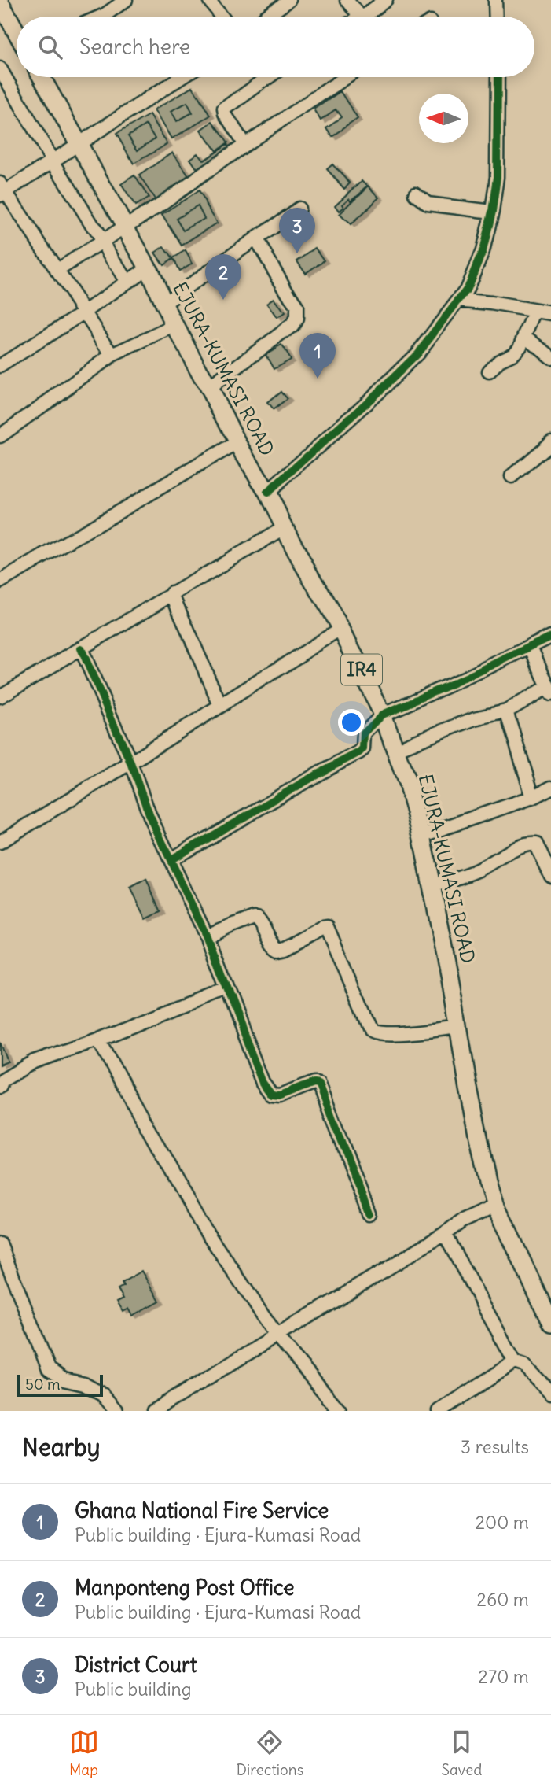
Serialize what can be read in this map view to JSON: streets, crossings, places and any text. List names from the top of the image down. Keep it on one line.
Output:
{"streets":{"main road":["EJURA-KUMASI ROAD","IR4"]},"scale_bar":"50 m","north":"left","page":{"search":"Search here","pins":["3","2","1"],"scale":"50 m","heading":["Nearby","3 results"],"list":[{"mark":"1","name":"Ghana National Fire Service","note":"Public building · Ejura-Kumasi Road","value":"200 m"},{"mark":"2","name":"Manponteng Post Office","note":"Public building · Ejura-Kumasi Road","value":"260 m"},{"mark":"3","name":"District Court","note":"Public building","value":"270 m"}],"nav":["Map","Directions","Saved"]}}
